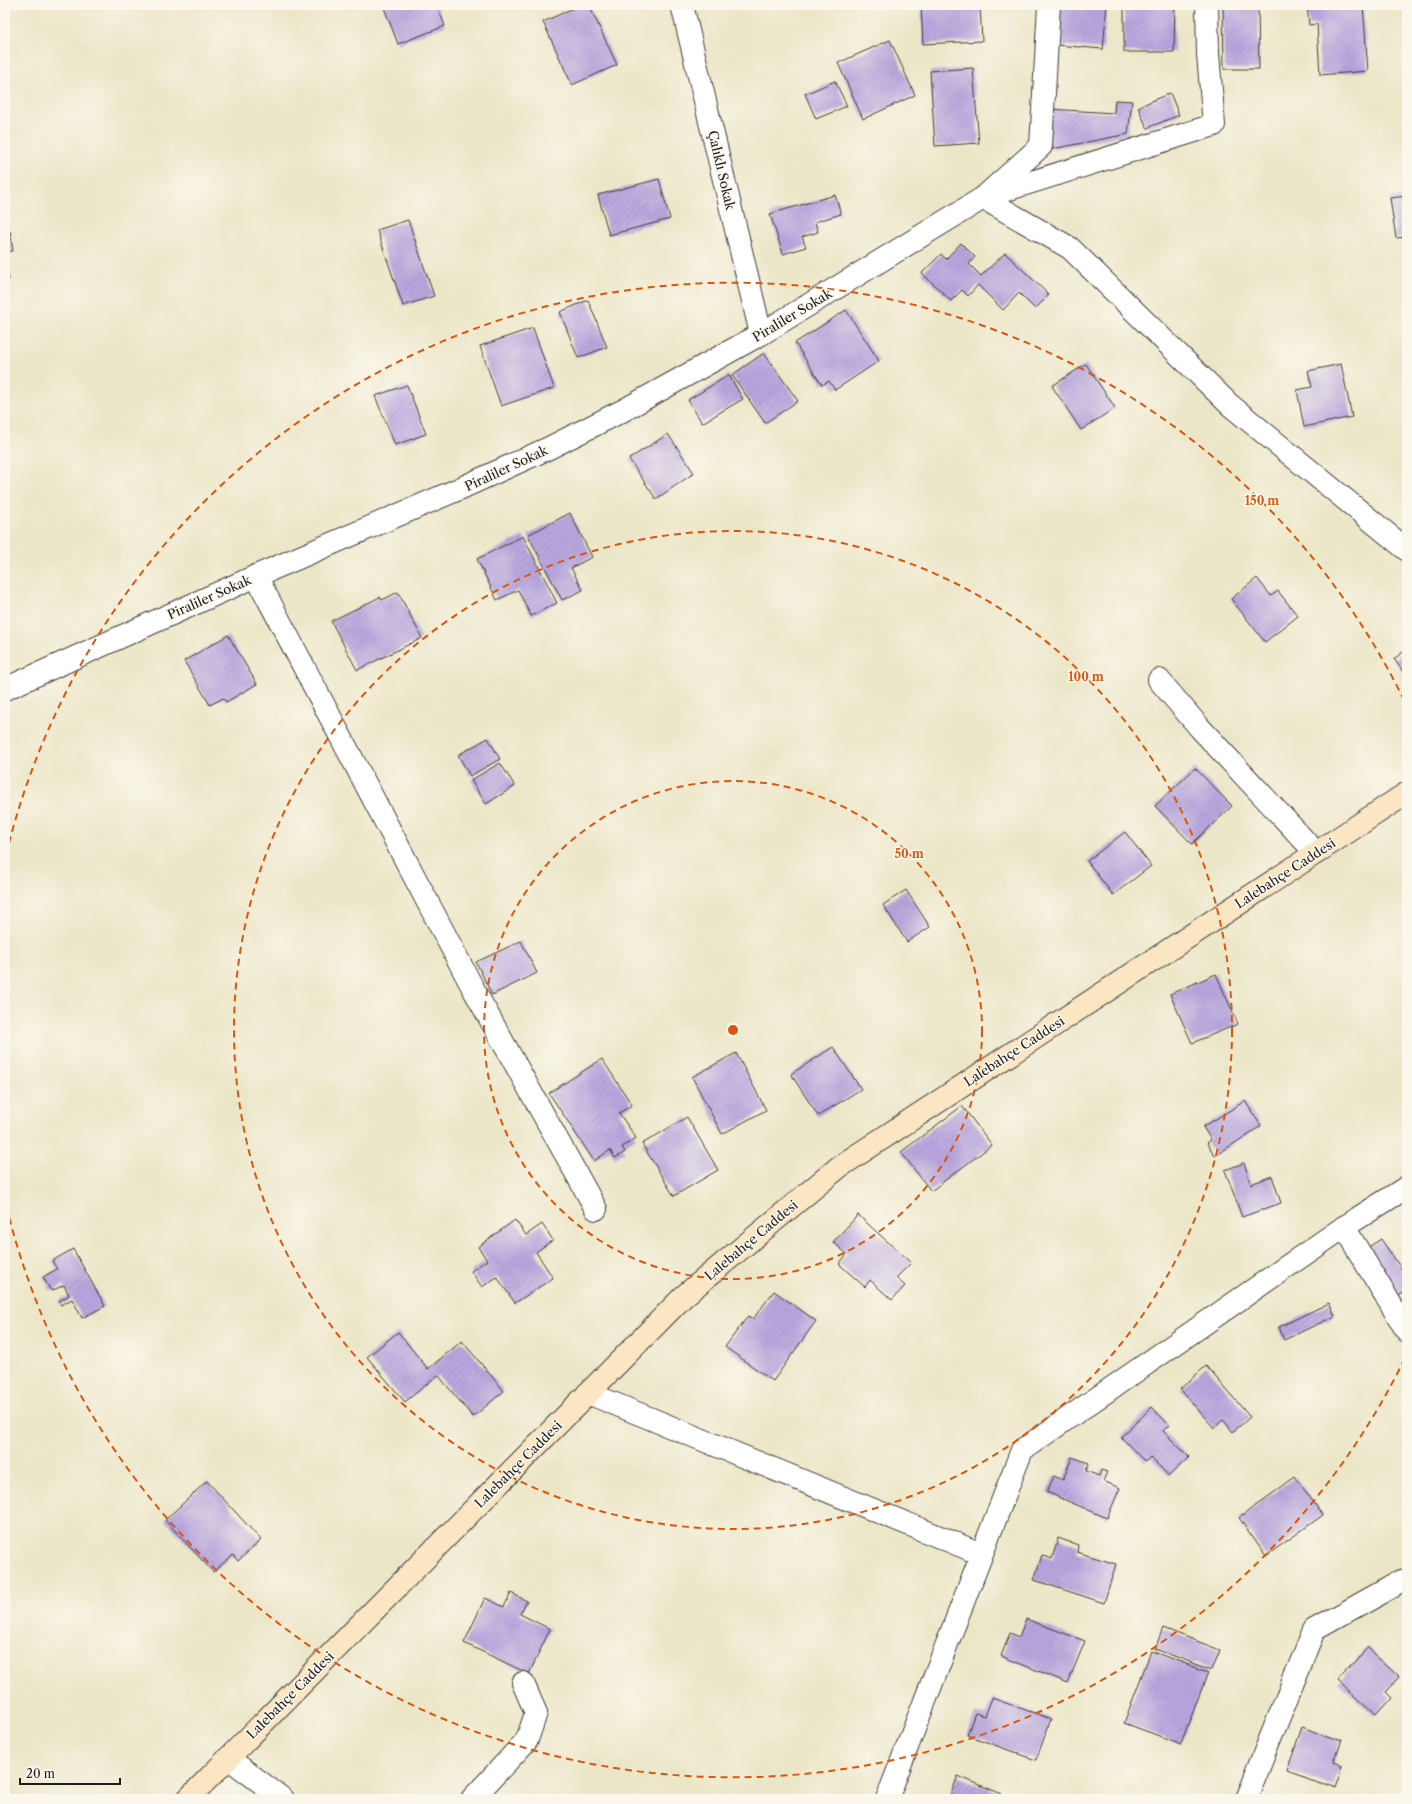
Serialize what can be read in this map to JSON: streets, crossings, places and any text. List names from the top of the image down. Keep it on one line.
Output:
{"streets":{"street":["Çalıklı Sokak","Piraliler Sokak","Lalebahçe Caddesi"]},"crossings":[["Çalıklı Sokak","Piraliler Sokak"]],"scale_bar":"20 m","rings":["150 m","100 m","50 m"]}
